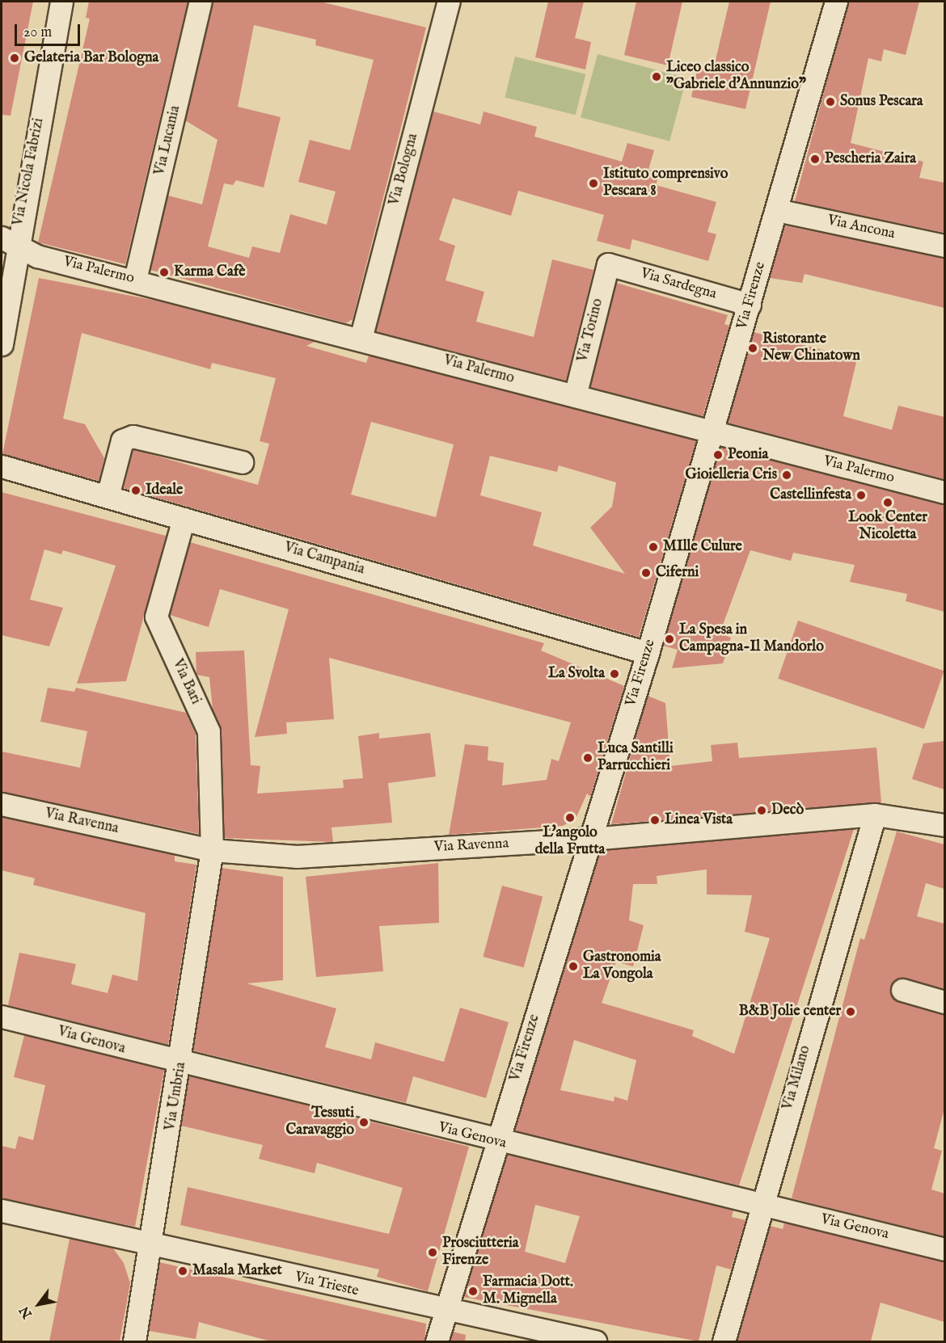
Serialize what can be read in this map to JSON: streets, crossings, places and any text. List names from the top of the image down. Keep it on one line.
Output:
{"streets":{"street":["Via Lucania","Via Bologna","Via Nicola Fabrizi","Via Ancona","Via Palermo","Via Sardegna","Via Firenze","Via Torino","Via Campania","Via Bari","Via Ravenna","Via Genova","Via Milano","Via Umbria","Via Trieste"]},"crossings":[["Via Lucania","Via Palermo"],["Via Bologna","Via Palermo"],["Via Nicola Fabrizi","Via Palermo"],["Via Ancona","Via Firenze"],["Via Palermo","Via Firenze"],["Via Palermo","Via Torino"],["Via Sardegna","Via Firenze"],["Via Sardegna","Via Torino"],["Via Firenze","Via Campania"],["Via Firenze","Via Ravenna"],["Via Firenze","Via Genova"],["Via Firenze","Via Trieste"],["Via Campania","Via Bari"],["Via Bari","Via Ravenna"],["Via Bari","Via Umbria"],["Via Ravenna","Via Milano"],["Via Ravenna","Via Umbria"],["Via Genova","Via Milano"],["Via Genova","Via Umbria"],["Via Umbria","Via Trieste"]],"places":["Gelateria Bar Bologna","Liceo classico \"Gabriele d'Annunzio\"","Sonus Pescara","Pescheria Zaira","Istituto comprensivo Pescara 8","Karma Cafè","Ristorante New Chinatown","Peonia","Gioielleria Cris","Ideale","Castellinfesta","Look Center Nicoletta","MIlle Culure","Ciferni","La Spesa in Campagna-Il Mandorlo","La Svolta","Luca Santilli Parrucchieri","Decò","L'angolo della Frutta","Linea Vista","Gastronomia La Vongola","B&B Jolie center","Tessuti Caravaggio","Prosciutteria Firenze","Masala Market","Farmacia Dott. M. Mignella"],"scale_bar":"20 m","north":"bottom left"}
